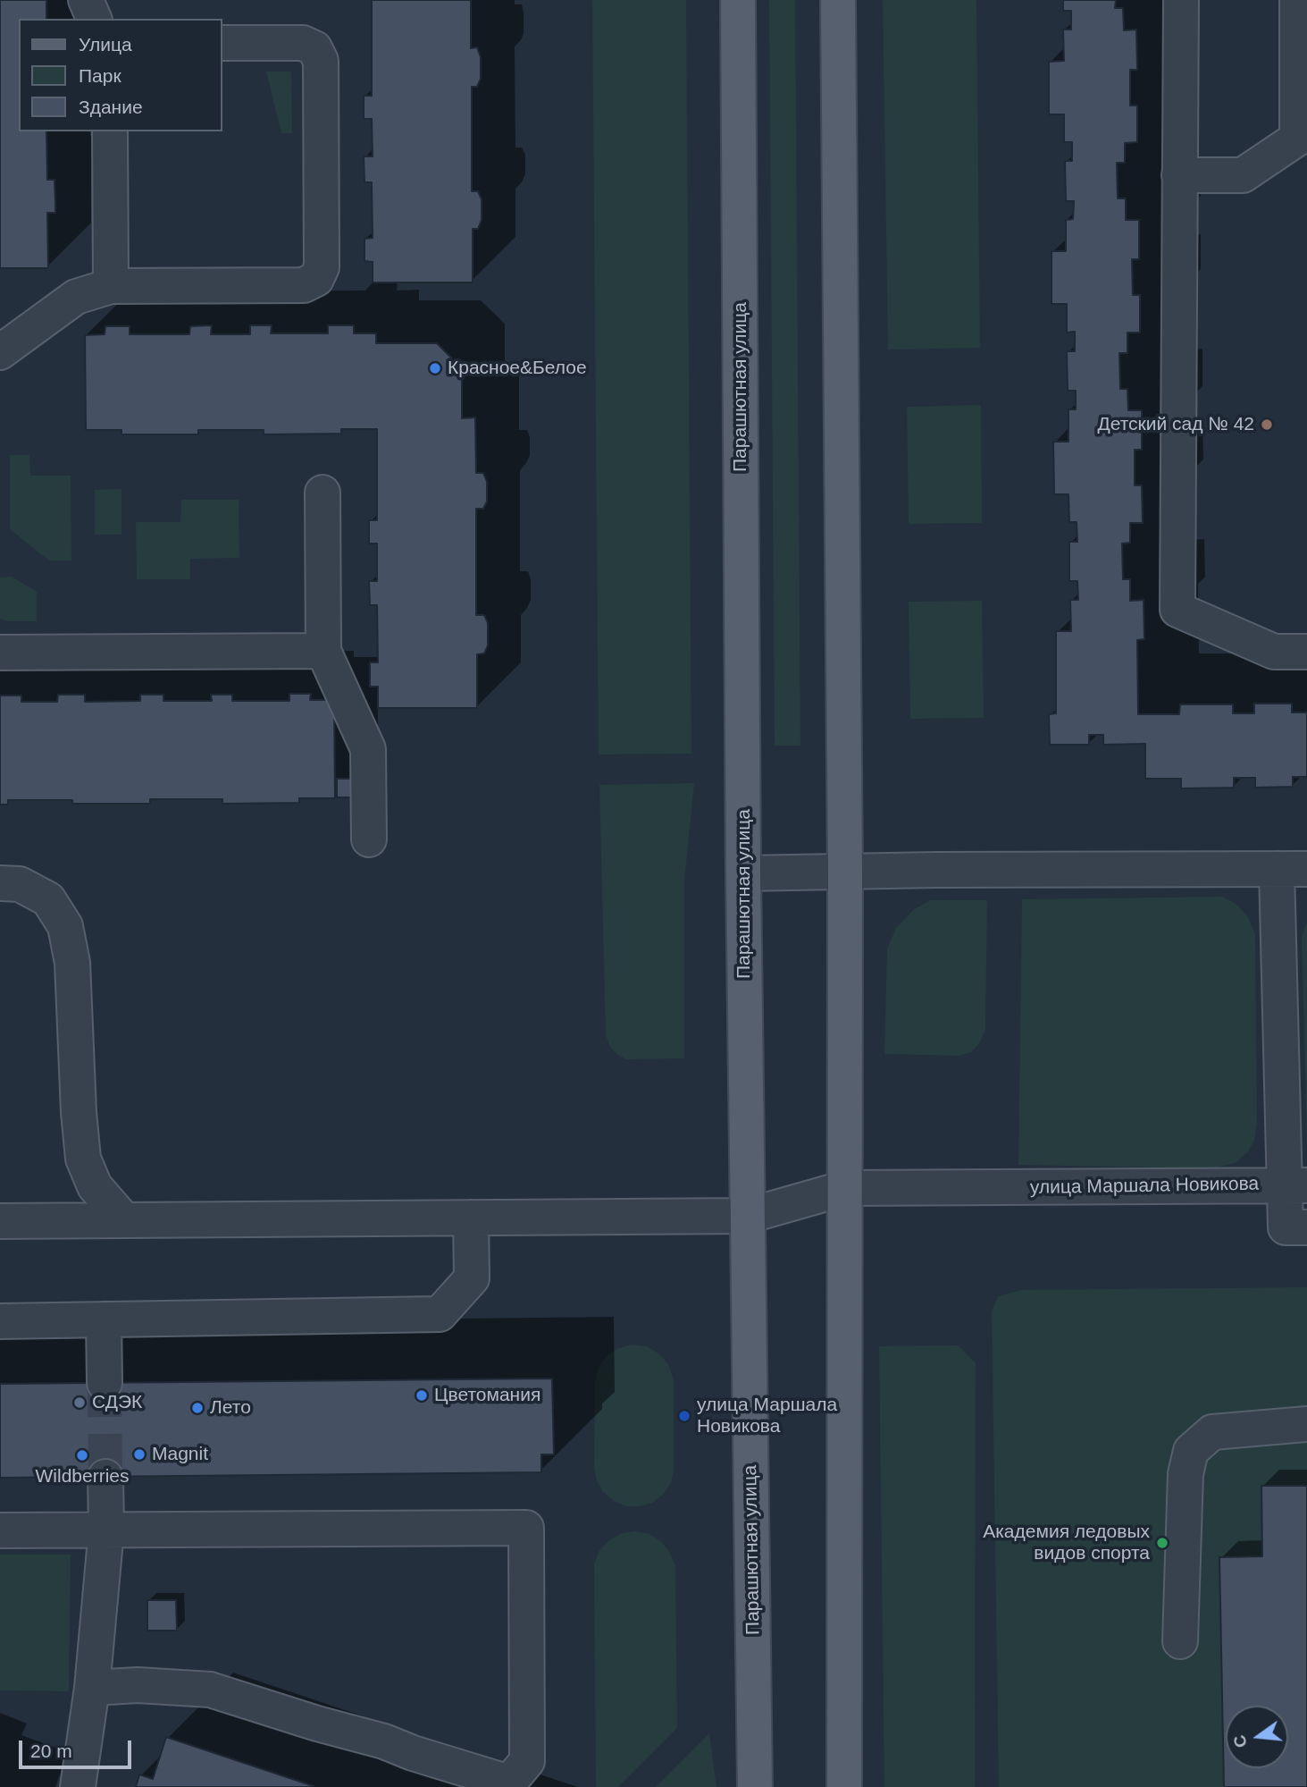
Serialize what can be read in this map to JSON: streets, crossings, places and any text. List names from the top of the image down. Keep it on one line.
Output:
{"streets":{"main road":["Парашютная улица"],"street":["улица Маршала Новикова"]},"crossings":[["Парашютная улица","улица Маршала Новикова"]],"places":["Красное&Белое","Детский сад № 42","Цветомания","СДЭК","Лето","улица Маршала Новикова","Magnit","Wildberries","Академия ледовых видов спорта"],"legend":["Улица","Парк","Здание"],"scale_bar":"20 m","north":"left"}
